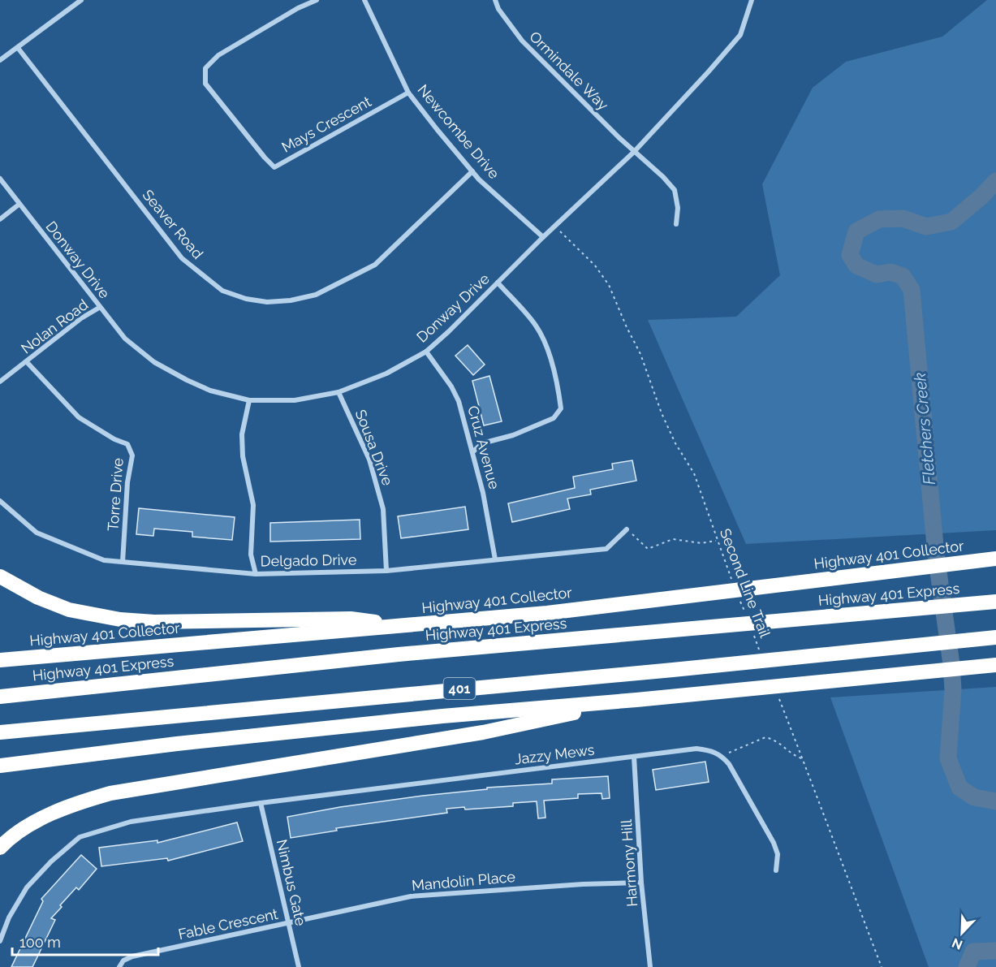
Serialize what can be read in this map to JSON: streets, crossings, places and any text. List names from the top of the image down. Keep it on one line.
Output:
{"streets":{"highway":["Highway 401 Collector","Highway 401 Express","401"],"street":["Ormindale Way","Mays Crescent","Newcombe Drive","Seaver Road","Donway Drive","Nolan Road","Sousa Drive","Cruz Avenue","Torre Drive","Delgado Drive","Jazzy Mews","Harmony Hill","Mandolin Place","Nimbus Gate","Fable Crescent"],"path":["Second Line Trail"]},"crossings":[["Ormindale Way","Donway Drive"],["Mays Crescent","Newcombe Drive"],["Newcombe Drive","Seaver Road"],["Newcombe Drive","Donway Drive"],["Donway Drive","Nolan Road"],["Donway Drive","Sousa Drive"],["Donway Drive","Cruz Avenue"],["Donway Drive","Second Line Trail"],["Nolan Road","Torre Drive"],["Sousa Drive","Delgado Drive"],["Cruz Avenue","Delgado Drive"],["Torre Drive","Delgado Drive"],["Jazzy Mews","Harmony Hill"],["Jazzy Mews","Nimbus Gate"],["Harmony Hill","Mandolin Place"],["Mandolin Place","Nimbus Gate"],["Mandolin Place","Fable Crescent"],["Nimbus Gate","Fable Crescent"]],"water":["Fletchers Creek"],"scale_bar":"100 m","north":"bottom left"}
